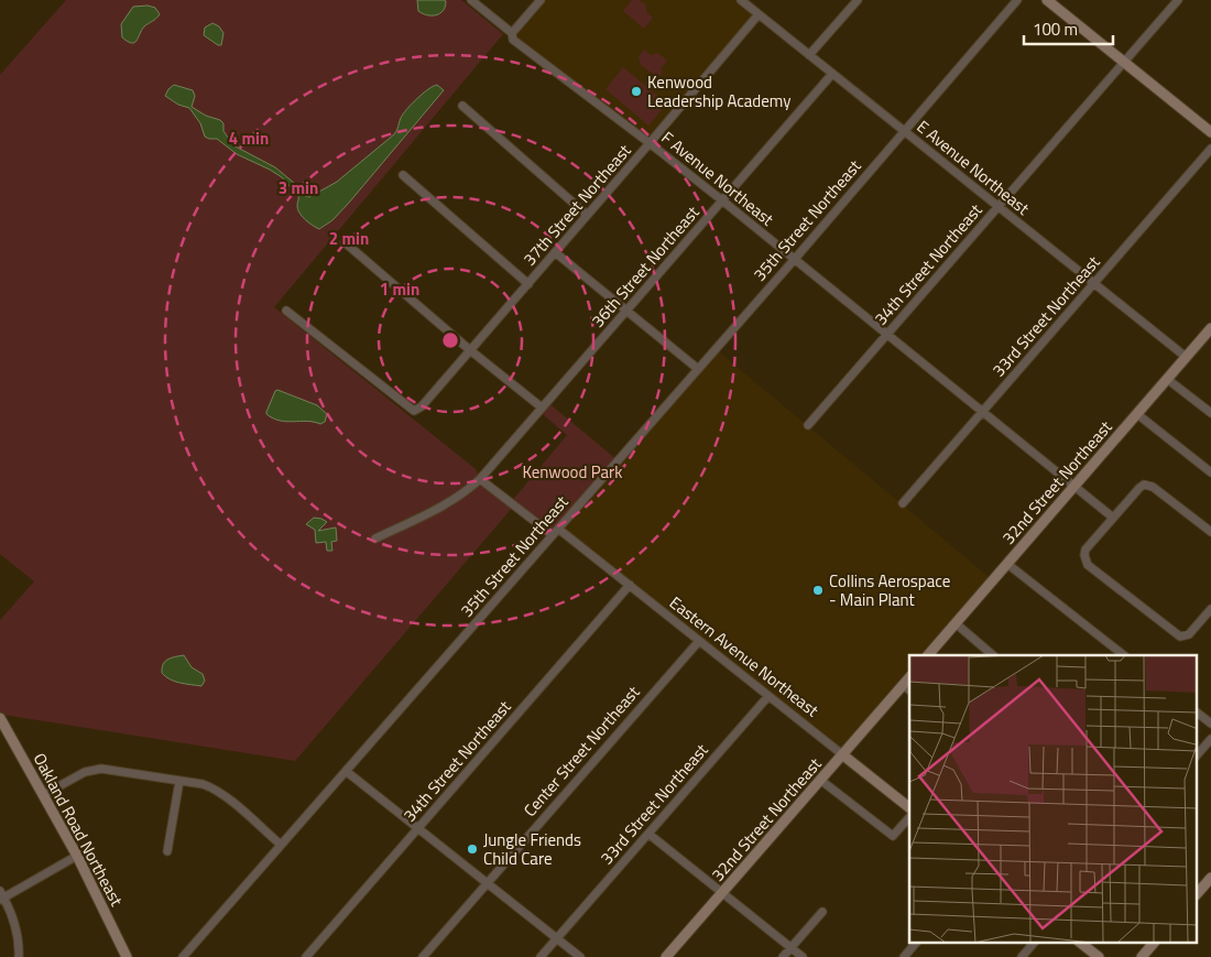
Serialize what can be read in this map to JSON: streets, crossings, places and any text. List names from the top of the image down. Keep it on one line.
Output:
{"streets":{"main road":["32nd Street Northeast","Eastern Avenue Northeast","Oakland Road Northeast"],"street":["E Avenue Northeast","F Avenue Northeast","37th Street Northeast","35th Street Northeast","34th Street Northeast","36th Street Northeast","33rd Street Northeast","Center Street Northeast"]},"crossings":[["E Avenue Northeast","37th Street Northeast"],["E Avenue Northeast","35th Street Northeast"],["E Avenue Northeast","34th Street Northeast"],["E Avenue Northeast","36th Street Northeast"],["E Avenue Northeast","33rd Street Northeast"],["E Avenue Northeast","32nd Street Northeast"],["F Avenue Northeast","37th Street Northeast"],["F Avenue Northeast","35th Street Northeast"],["F Avenue Northeast","34th Street Northeast"],["F Avenue Northeast","36th Street Northeast"],["F Avenue Northeast","33rd Street Northeast"],["F Avenue Northeast","32nd Street Northeast"],["35th Street Northeast","Eastern Avenue Northeast"],["34th Street Northeast","Eastern Avenue Northeast"],["36th Street Northeast","Eastern Avenue Northeast"],["33rd Street Northeast","Eastern Avenue Northeast"],["32nd Street Northeast","Eastern Avenue Northeast"],["Eastern Avenue Northeast","Center Street Northeast"]],"parks":["Kenwood Park"],"places":["Kenwood Leadership Academy","Collins Aerospace - Main Plant","Jungle Friends Child Care"],"scale_bar":"100 m","rings":["4 min","3 min","2 min","1 min"]}
